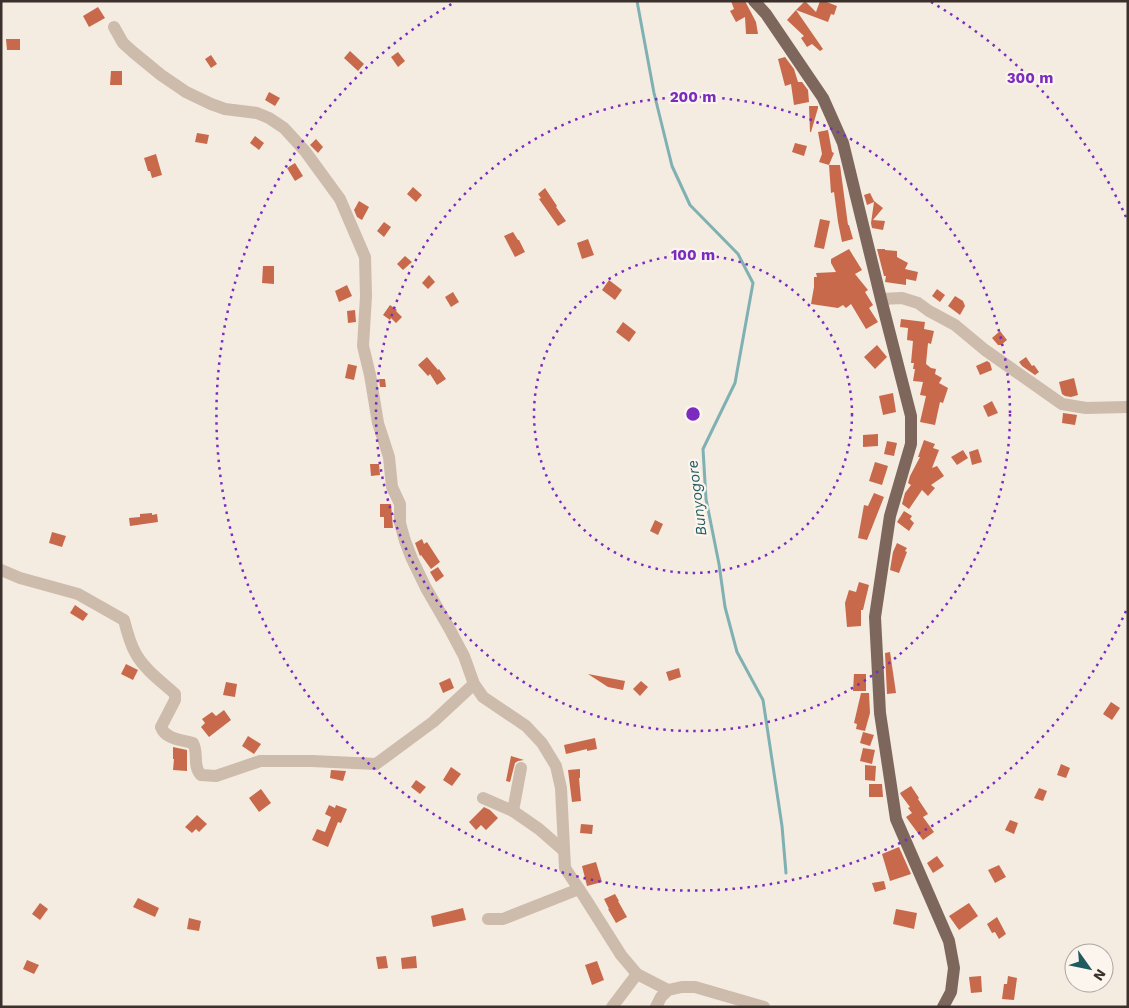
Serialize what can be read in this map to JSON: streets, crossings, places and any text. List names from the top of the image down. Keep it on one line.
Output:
{"water":["Bunyogore"],"north":"bottom right","rings":["300 m","200 m","100 m"]}
